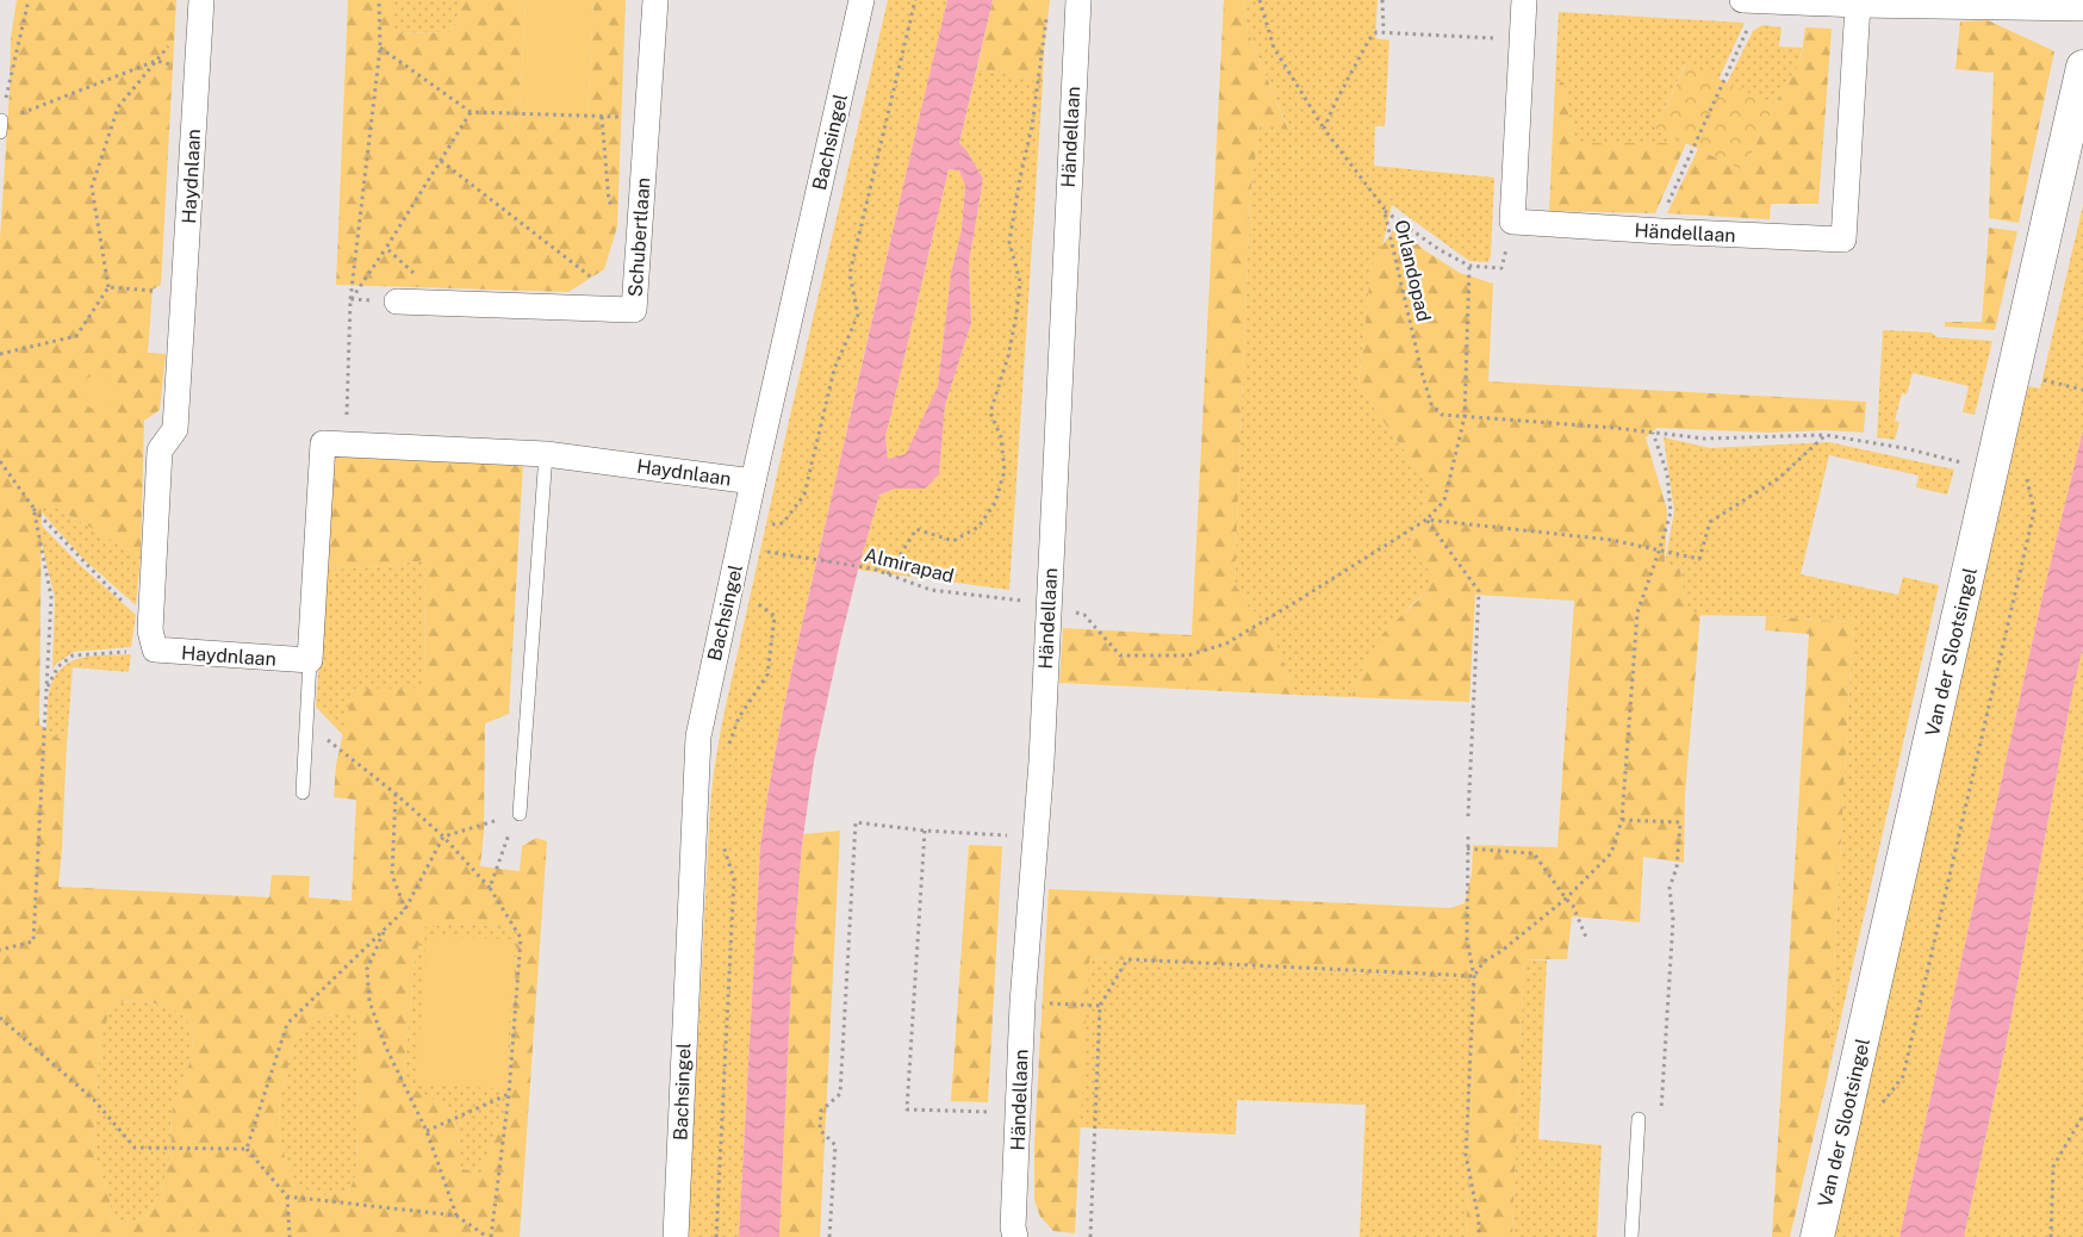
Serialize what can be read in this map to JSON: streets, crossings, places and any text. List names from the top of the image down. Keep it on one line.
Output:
{"streets":{"street":["Händellaan","Bachsingel","Haydnlaan","Schubertlaan","Van der Slootsingel"],"path":["Orlandopad","Almirapad"]},"crossings":[["Händellaan","Almirapad"],["Bachsingel","Haydnlaan"],["Orlandopad","Almirapad"],["Orlandopad","Van der Slootsingel"]]}
